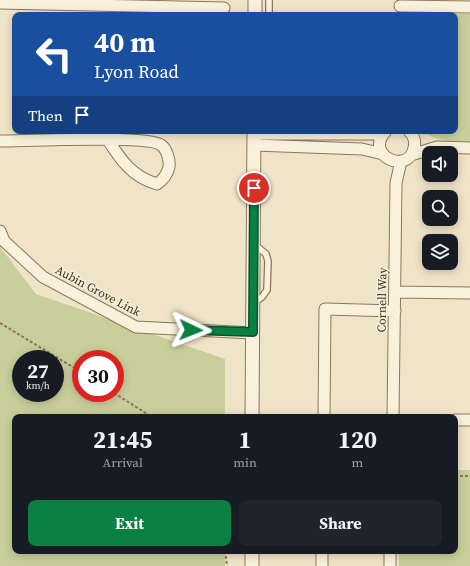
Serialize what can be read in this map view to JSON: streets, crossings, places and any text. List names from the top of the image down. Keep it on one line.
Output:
{"streets":{"street":["Aubin Grove Link","Cornell Way"]},"page":{"turn":["40 m","Lyon Road"],"then":"Then","speed":"27 km/h","limit":"30","eta":["21:45","Arrival","1","min","120","m"],"buttons":["Exit","Share"]}}
